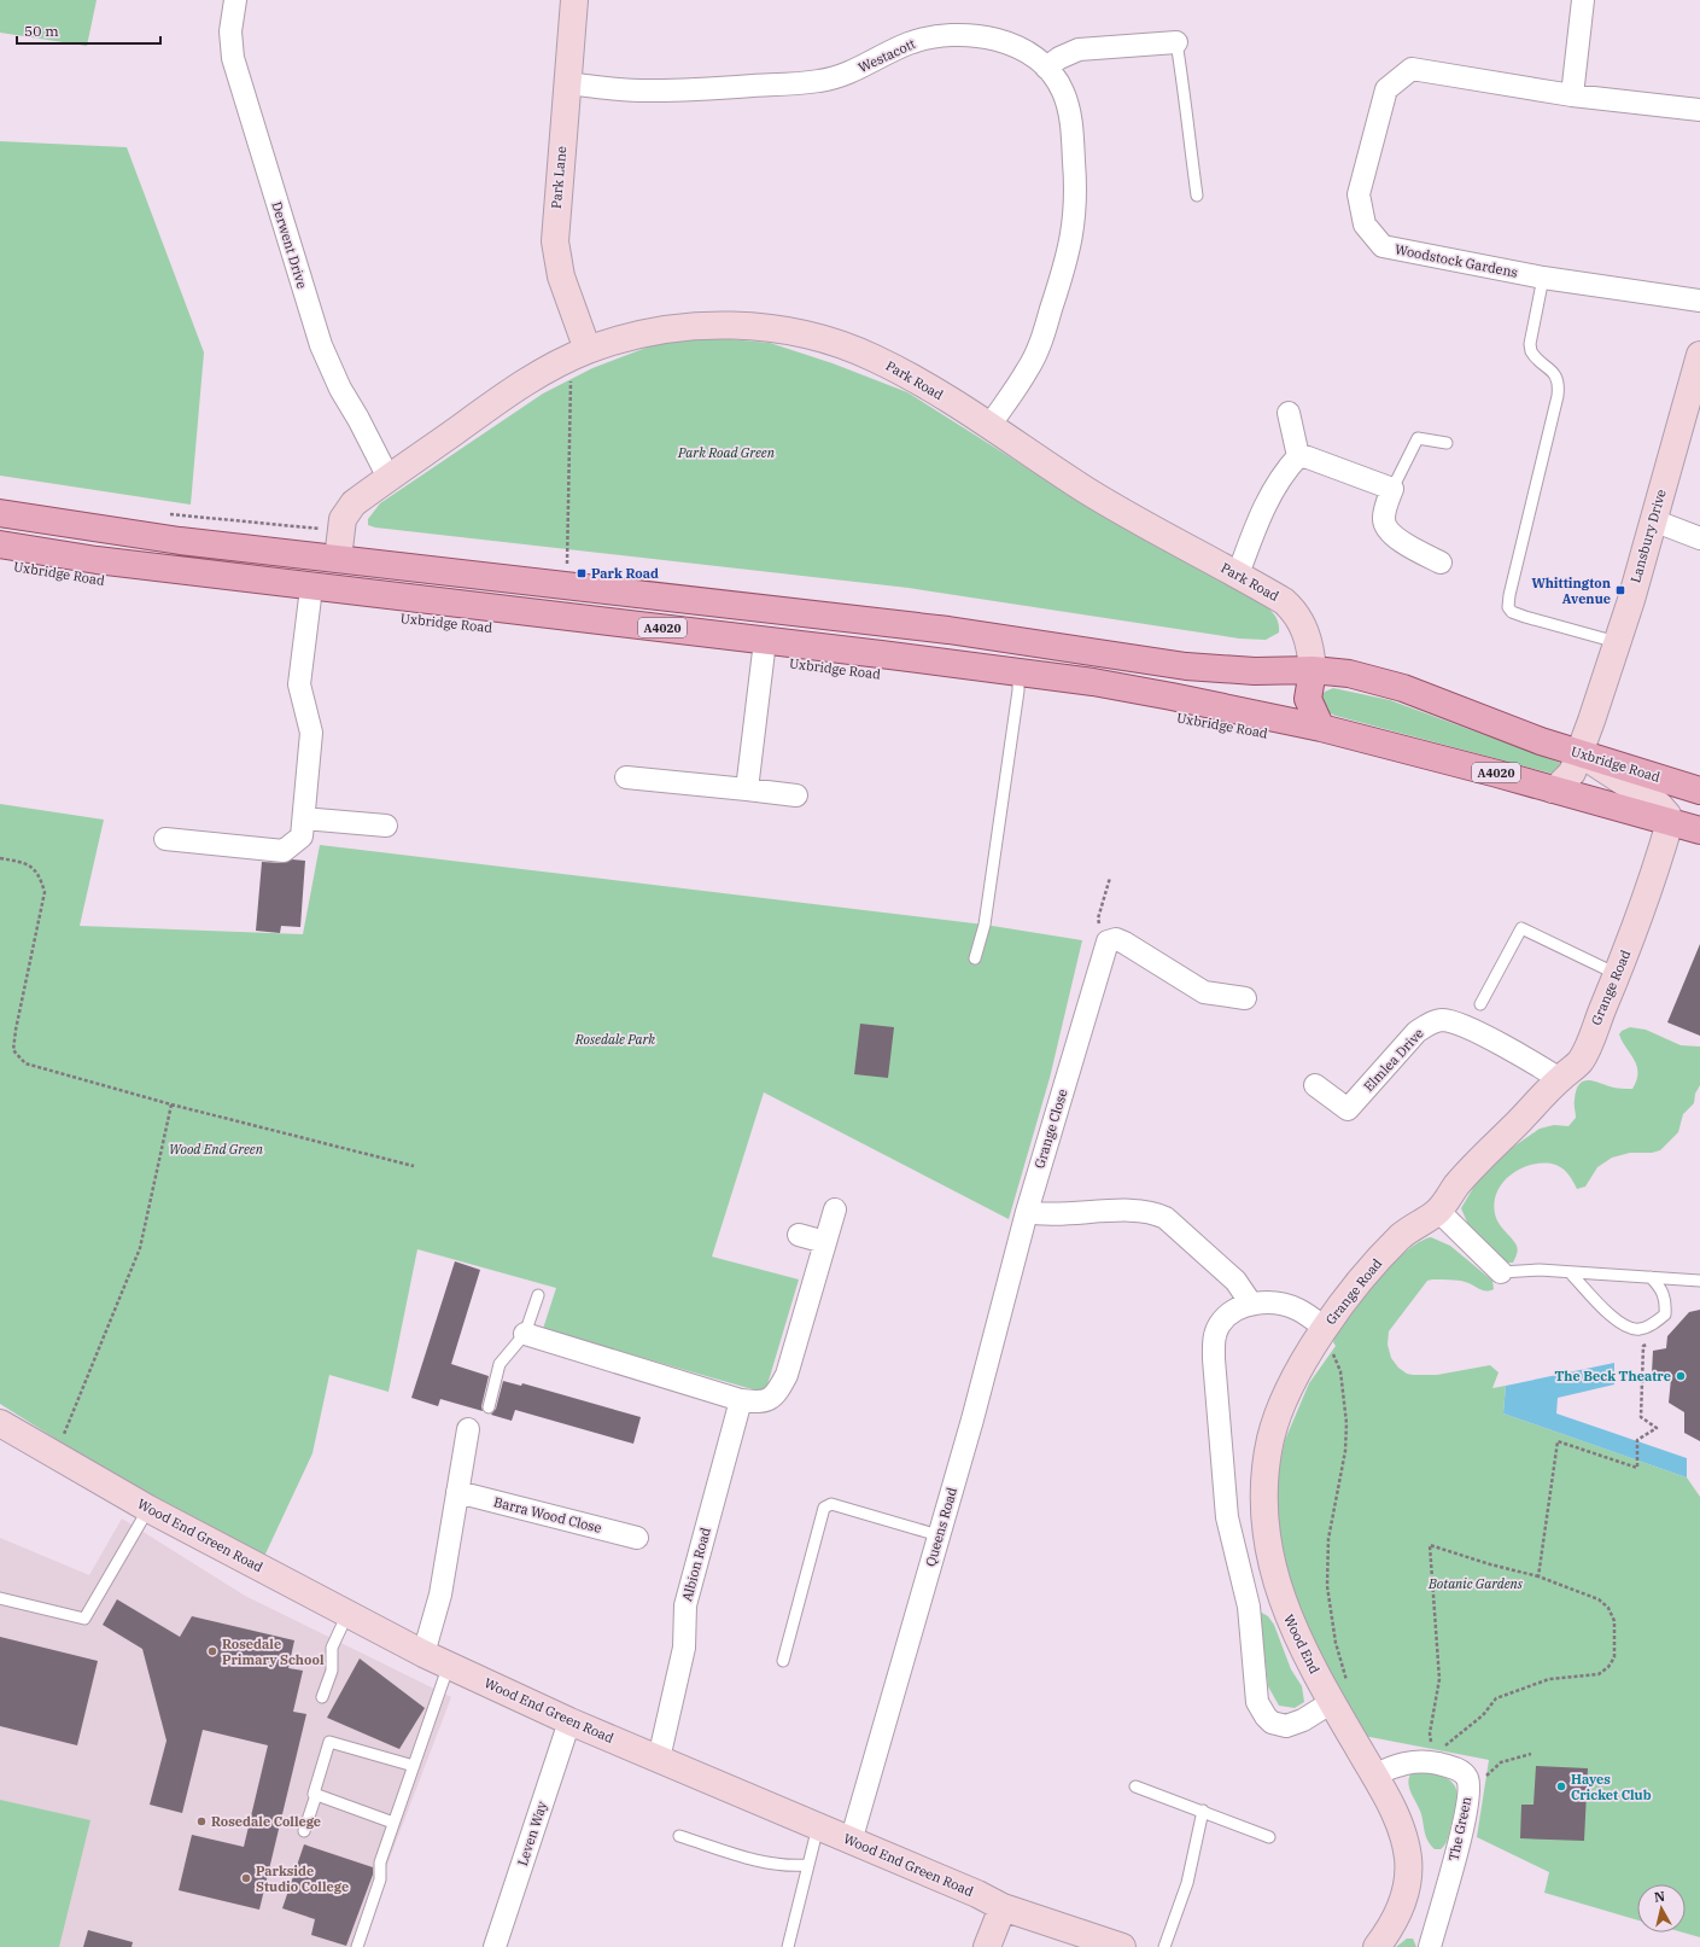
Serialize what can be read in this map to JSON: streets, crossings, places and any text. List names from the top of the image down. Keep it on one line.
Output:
{"streets":{"main road":["Uxbridge Road","A4020"],"street":["Westacott","Park Lane","Derwent Drive","Woodstock Gardens","Park Road","Lansbury Drive","Grange Road","Elmlea Drive","Grange Close","Barra Wood Close","Queens Road","Wood End Green Road","Albion Road","Wood End","The Green","Leven Way"]},"crossings":[["Westacott","Park Lane"],["Westacott","Park Road"],["Park Lane","Park Road"],["Derwent Drive","Park Road"],["Park Road","Uxbridge Road"],["Lansbury Drive","Uxbridge Road"],["Uxbridge Road","Grange Road"],["Grange Road","Elmlea Drive"],["Grange Road","Wood End"],["Grange Close","Queens Road"],["Queens Road","Wood End Green Road"],["Wood End Green Road","Albion Road"],["Wood End Green Road","Leven Way"],["Wood End","The Green"]],"parks":["Park Road Green","Rosedale Park","Wood End Green","Botanic Gardens"],"places":{"transit":["Park Road","Whittington Avenue"],"other":["The Beck Theatre","Rosedale Primary School","Hayes Cricket Club","Rosedale College","Parkside Studio College"]},"scale_bar":"50 m","north":"top"}
